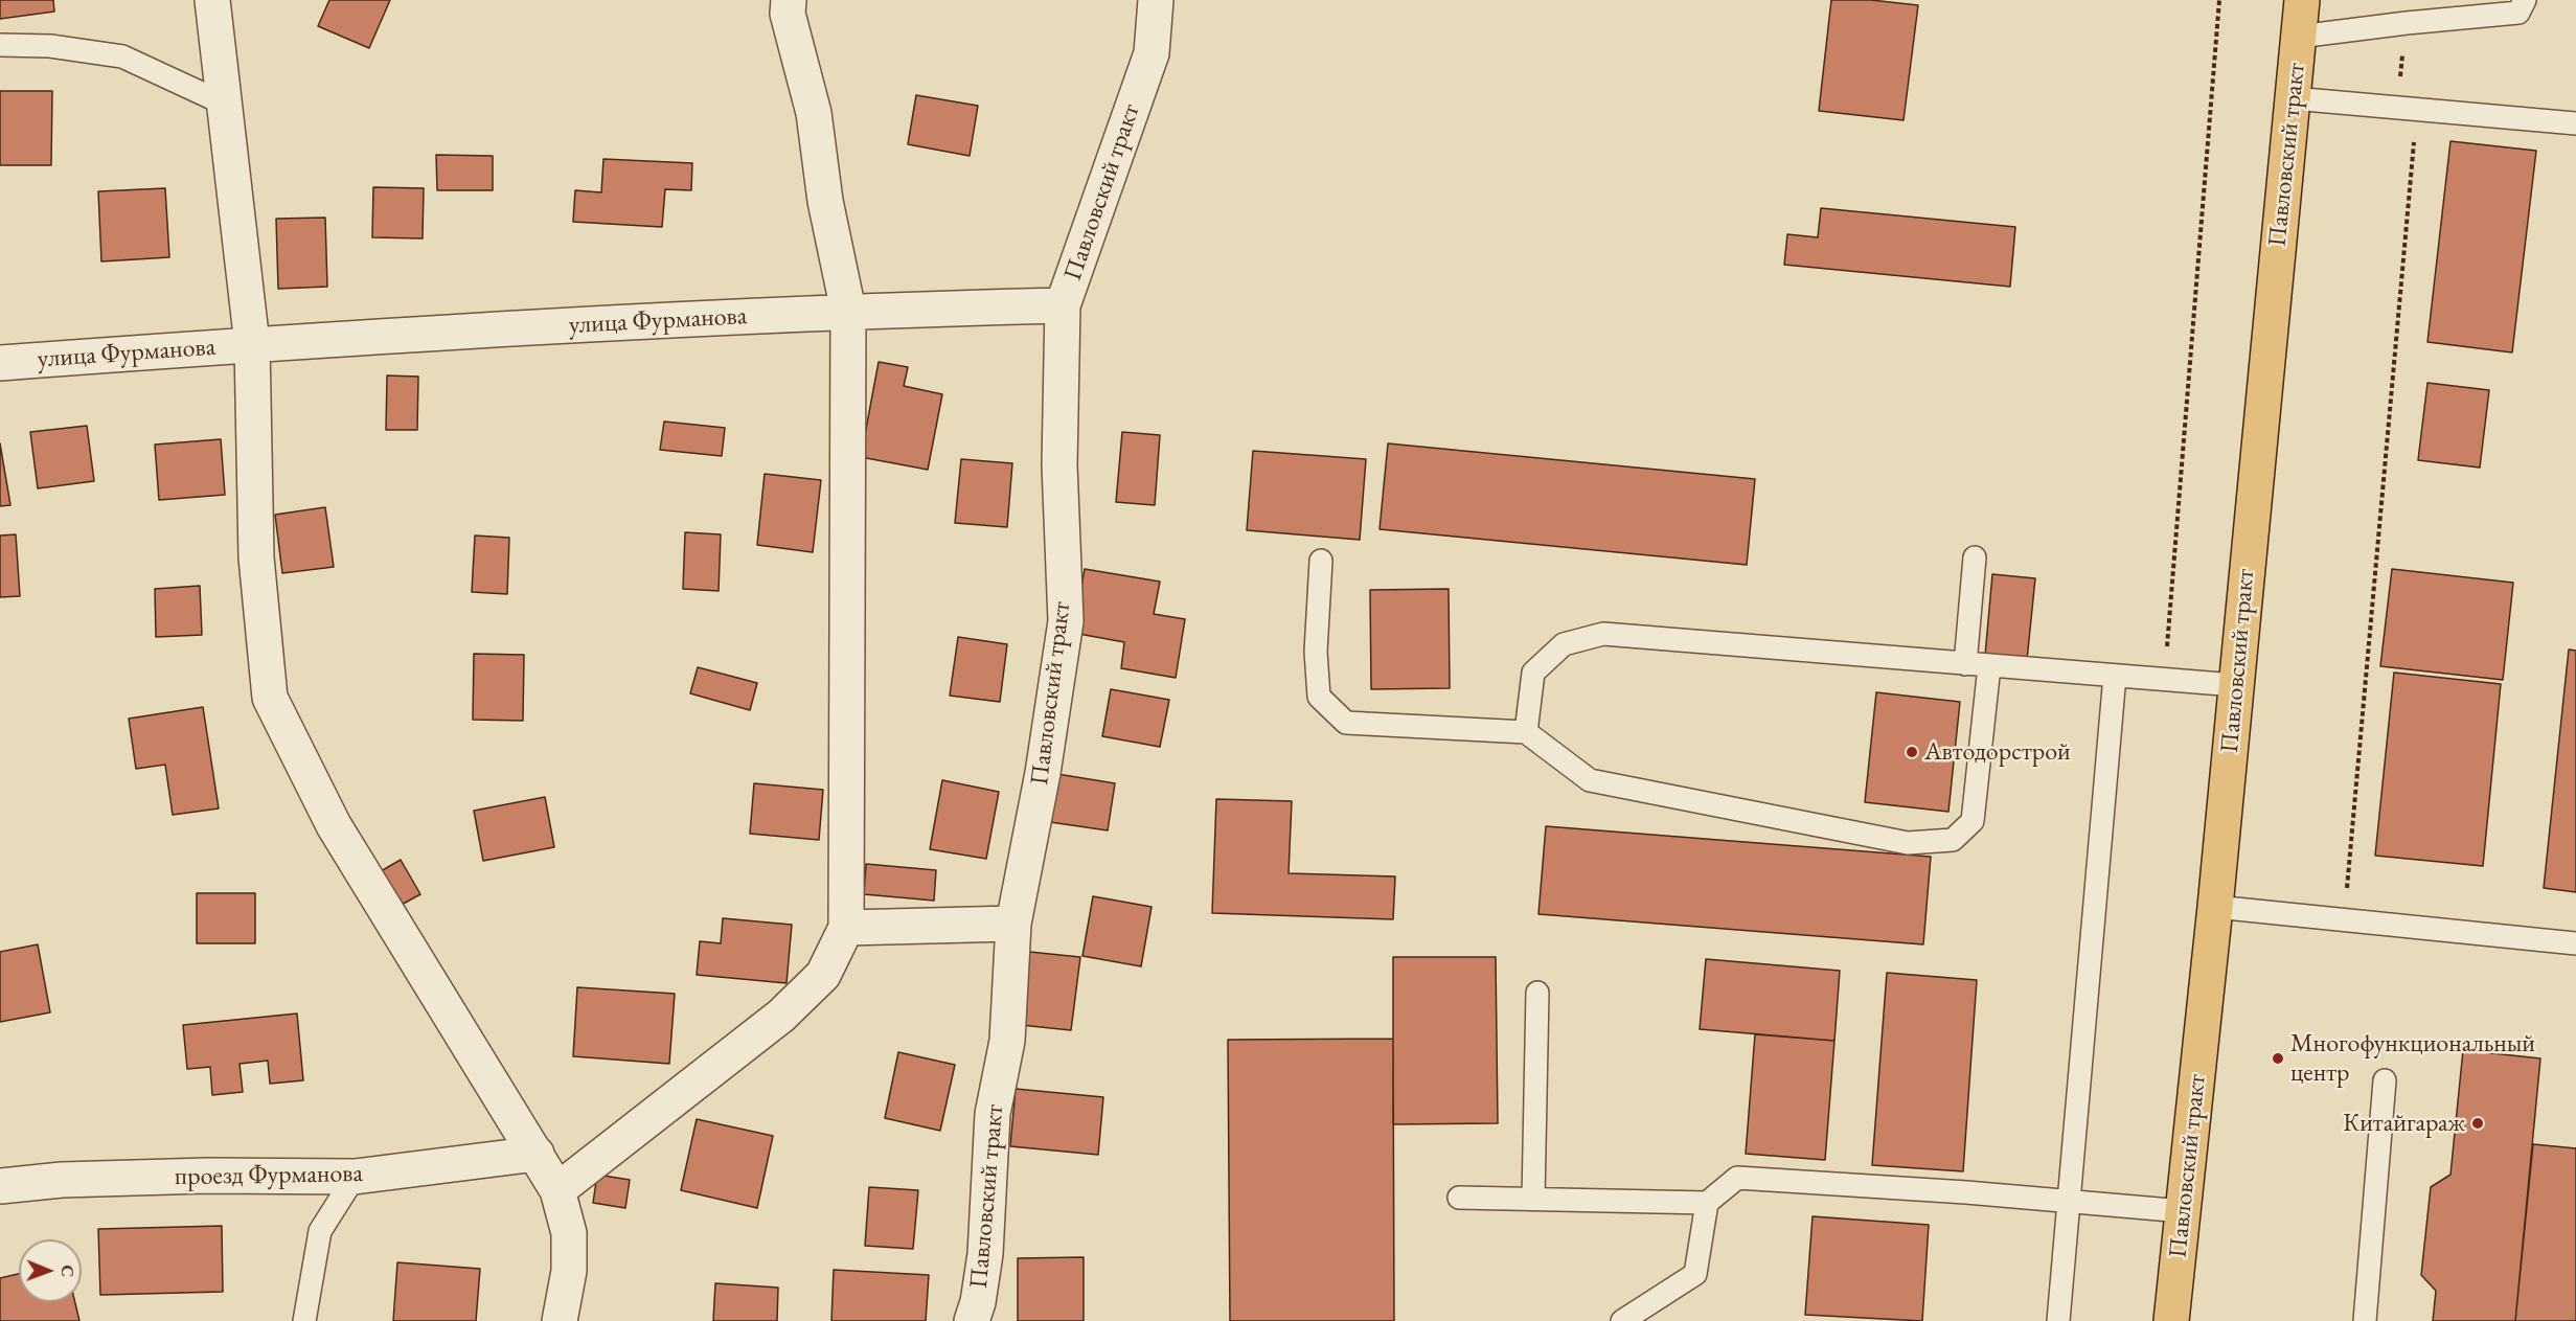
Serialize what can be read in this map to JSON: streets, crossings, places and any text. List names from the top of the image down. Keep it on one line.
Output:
{"streets":{"main road":["Павловский тракт"],"street":["улица Фурманова","проезд Фурманова"]},"crossings":[["Павловский тракт","улица Фурманова"]],"places":["Автодорстрой","Многофункциональный центр","Китайгараж"],"north":"right"}
